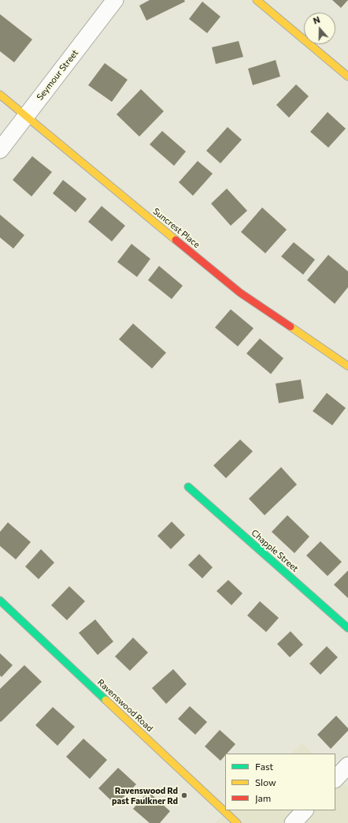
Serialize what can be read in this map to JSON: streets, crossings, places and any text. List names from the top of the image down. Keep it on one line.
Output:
{"streets":{"street":["Seymour Street","Suncrest Place","Chapple Street","Ravenswood Road"]},"crossings":[["Seymour Street","Suncrest Place"]],"places":["Ravenswood Rd past Faulkner Rd"],"legend":["Fast","Slow","Jam"],"north":"top"}
